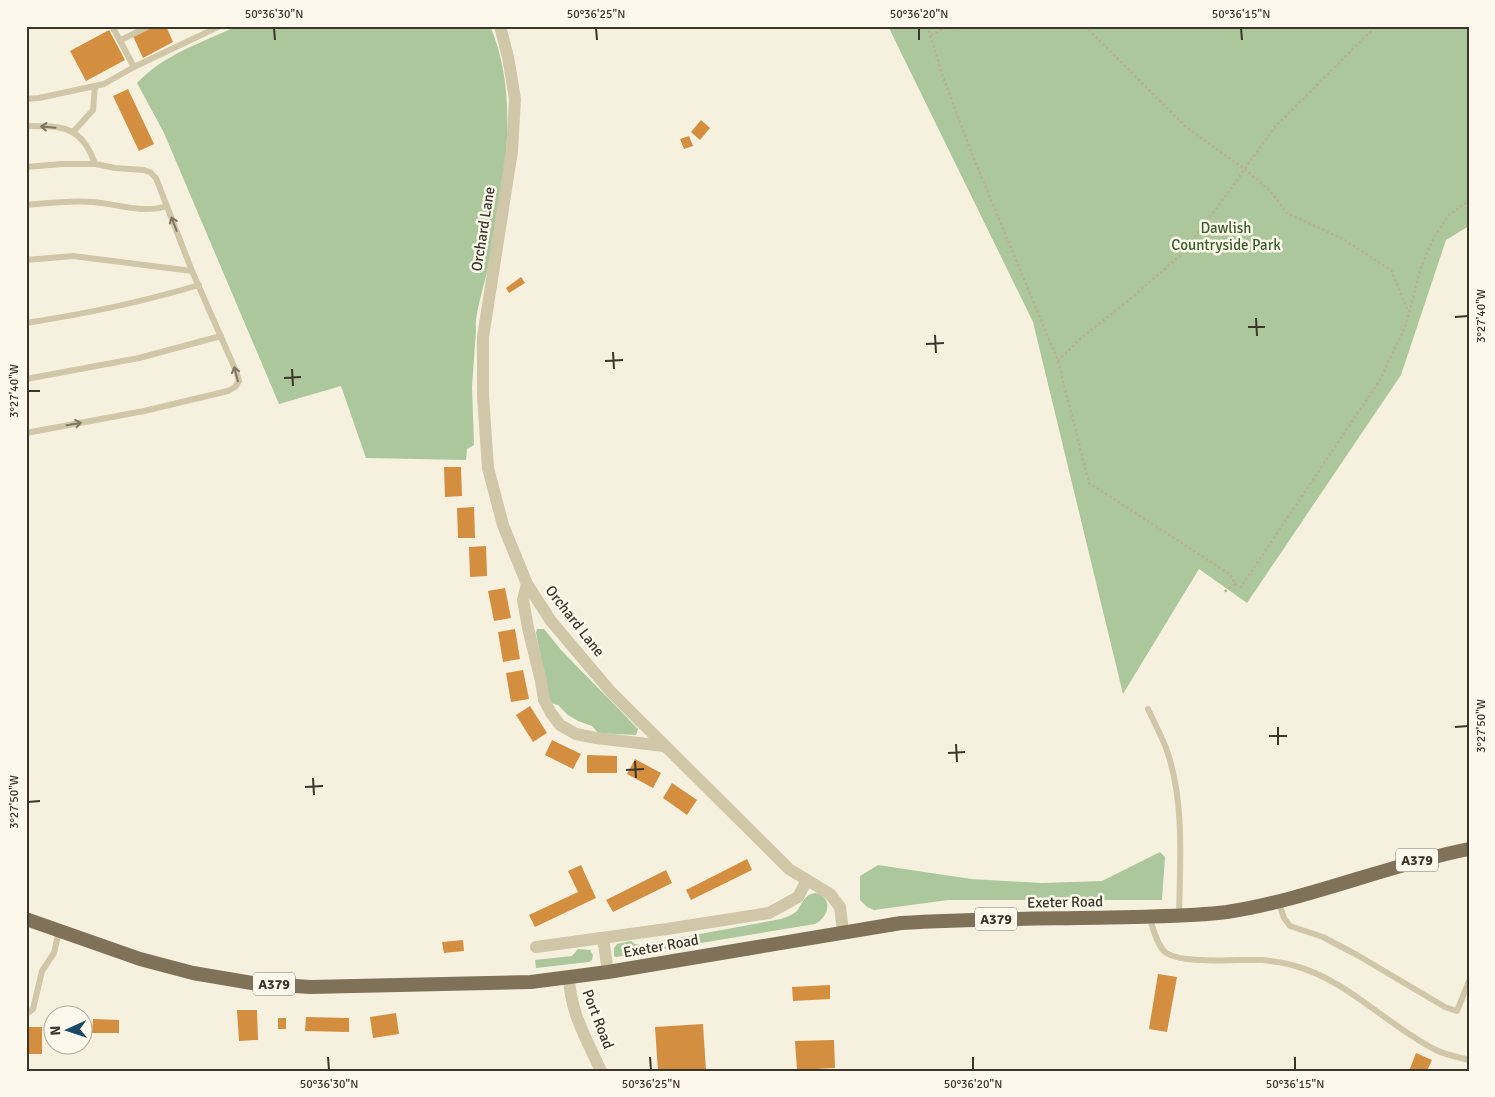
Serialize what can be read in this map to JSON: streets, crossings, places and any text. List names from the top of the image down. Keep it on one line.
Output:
{"streets":{"main road":["A379","Exeter Road"],"street":["Orchard Lane","Port Road"]},"crossings":[["Orchard Lane","Exeter Road"],["A379","Exeter Road"],["A379","Port Road"],["Exeter Road","Port Road"]],"parks":["Dawlish Countryside Park"],"north":"left","coordinates":["50°36'30\"N","50°36'25\"N","50°36'20\"N","50°36'15\"N","3°27'40\"W","3°27'50\"W"]}
